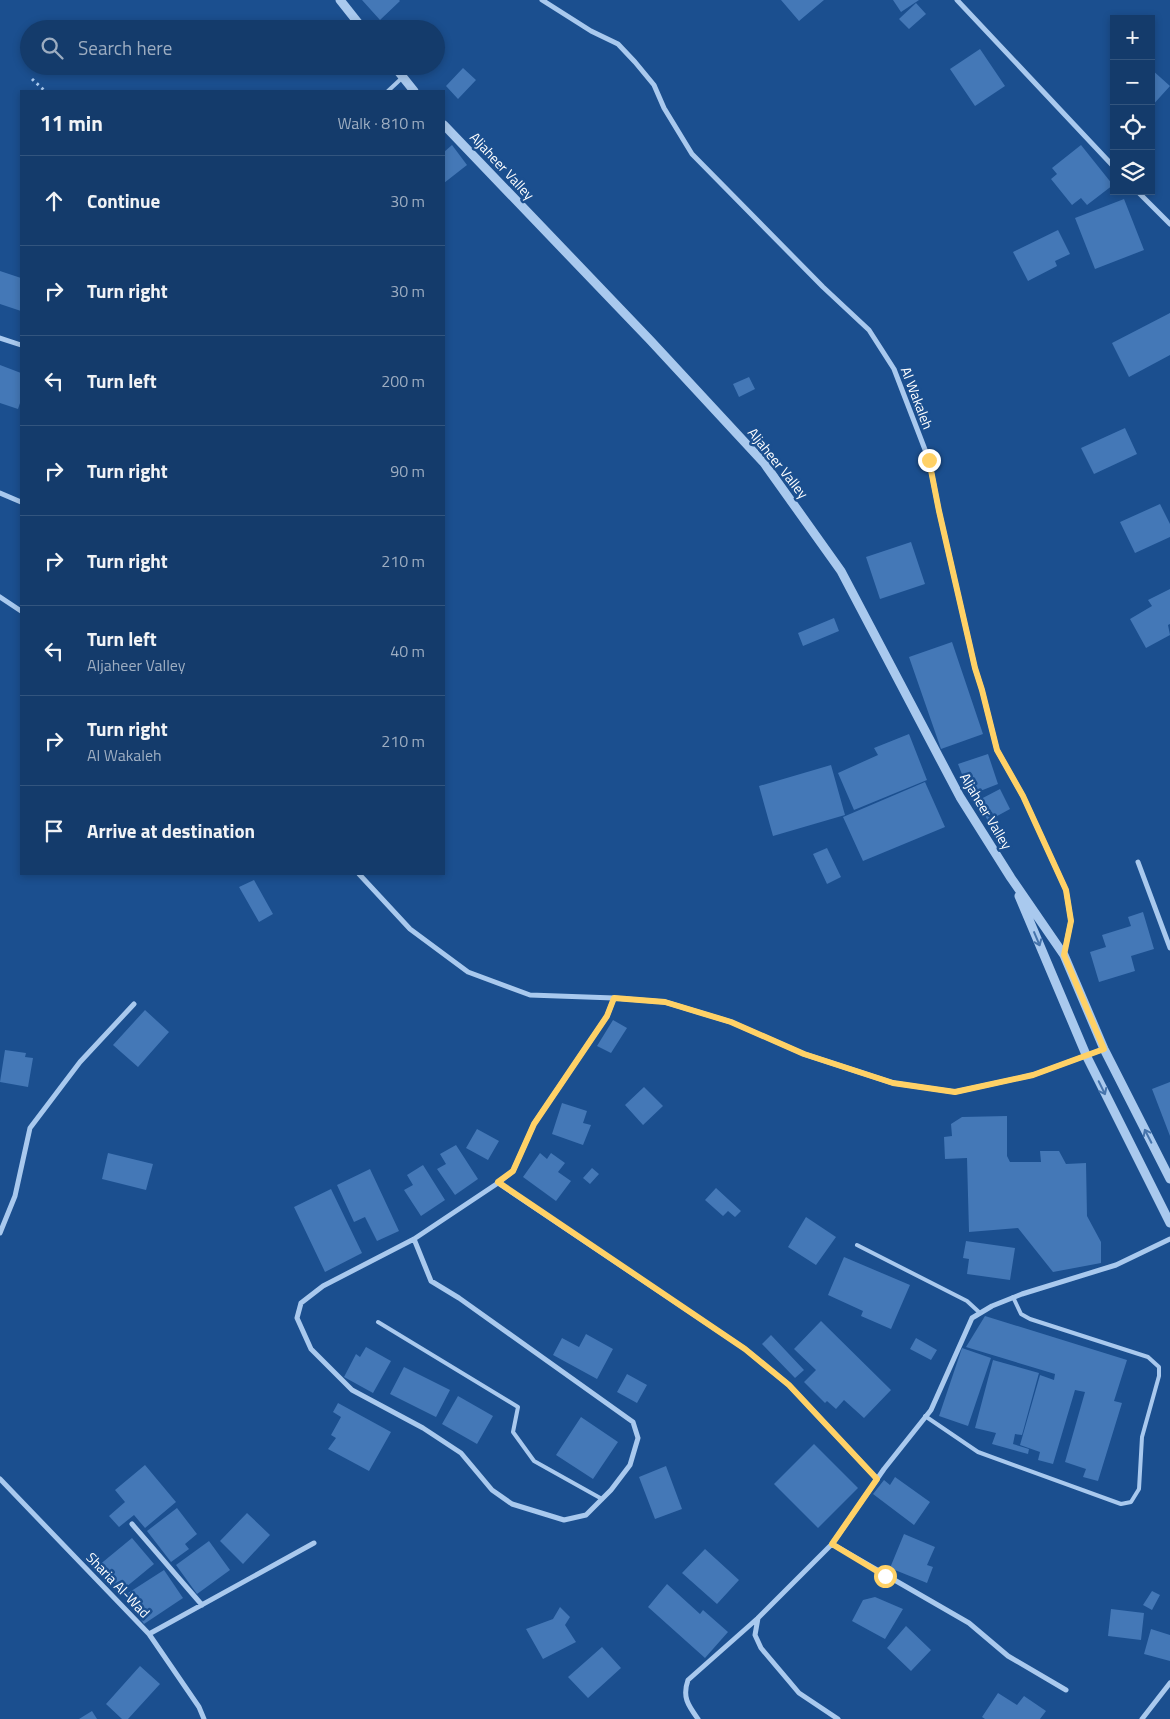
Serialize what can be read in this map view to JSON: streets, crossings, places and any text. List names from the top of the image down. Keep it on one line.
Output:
{"streets":{"street":["Aljaheer Valley","Al Wakaleh","Sharia Al-Wad"]},"crossings":[["Aljaheer Valley","Al Wakaleh"]],"page":{"map_buttons":["+","−"],"search":"Search here","heading":["11 min","Walk · 810 m"],"list":[["Continue","30 m"],["Turn right","30 m"],["Turn left","200 m"],["Turn right","90 m"],["Turn right","210 m"],["Turn left","Aljaheer Valley","40 m"],["Turn right","Al Wakaleh","210 m"],"Arrive at destination"]}}
